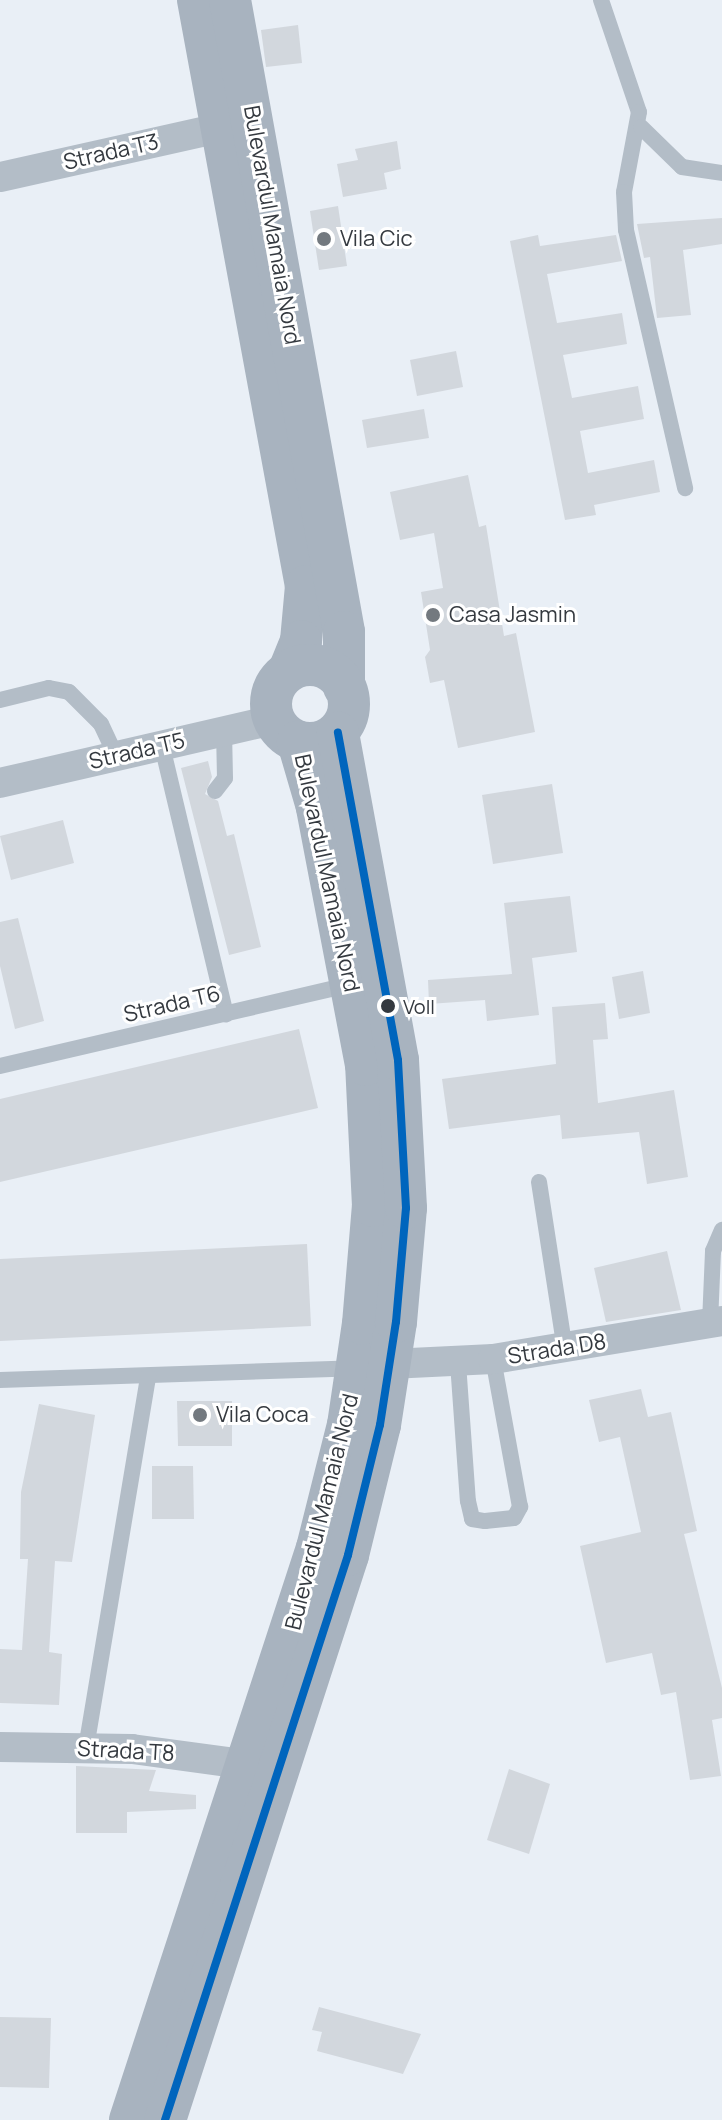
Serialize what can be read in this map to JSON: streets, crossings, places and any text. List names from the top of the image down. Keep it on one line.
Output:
{"streets":{"main road":["Bulevardul Mamaia Nord"],"street":["Strada T3","Strada T5","Strada D8","Strada T8"],"lane":["Strada T6"]},"crossings":[["Strada T3","Bulevardul Mamaia Nord"],["Bulevardul Mamaia Nord","Strada T5"],["Bulevardul Mamaia Nord","Strada T6"],["Bulevardul Mamaia Nord","Strada D8"],["Bulevardul Mamaia Nord","Strada T8"]],"places":["Vila Cic","Casa Jasmin","Voll","Vila Coca"]}
